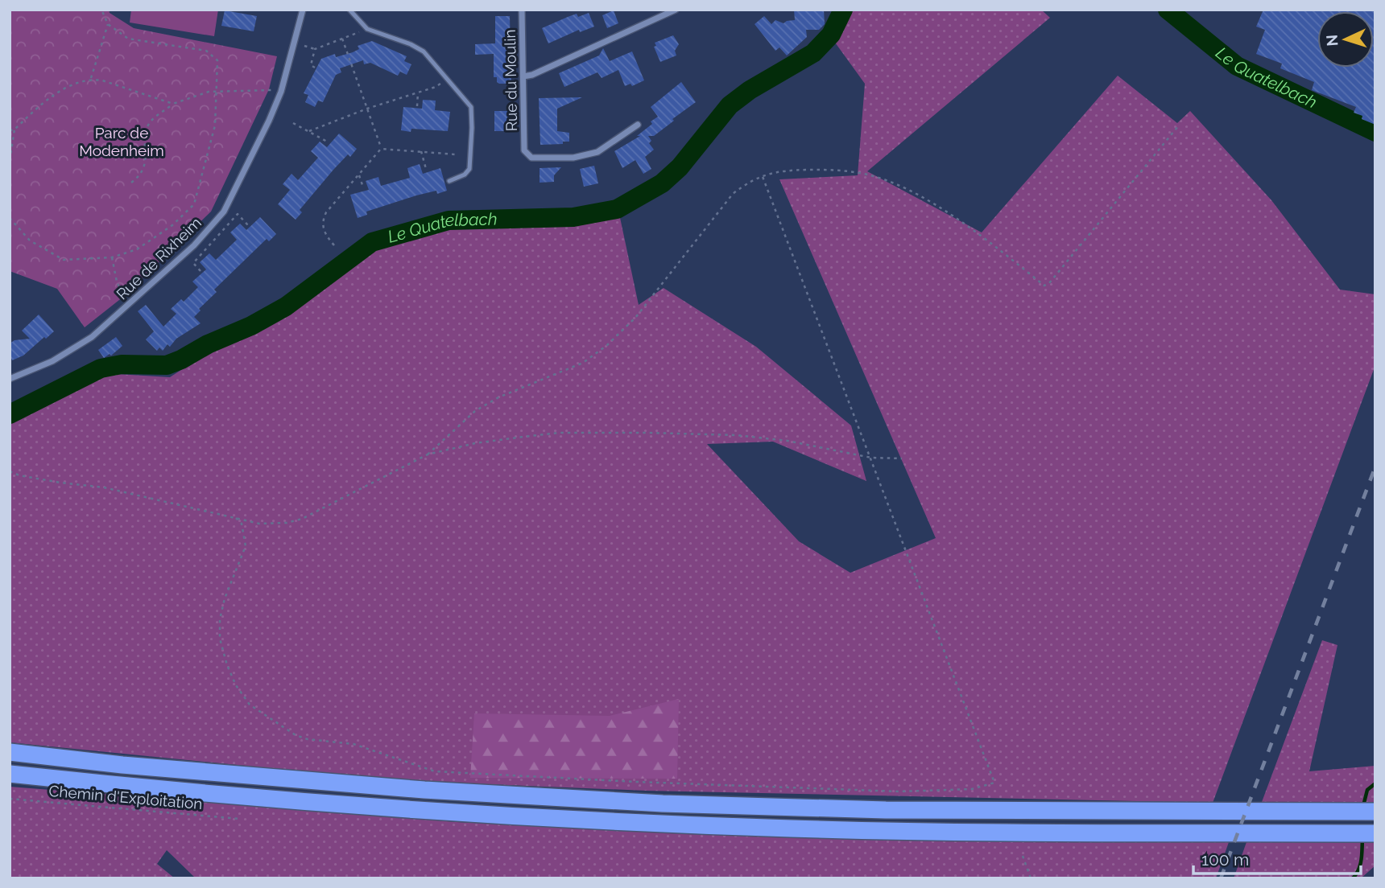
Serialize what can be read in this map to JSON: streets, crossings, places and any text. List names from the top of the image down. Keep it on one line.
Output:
{"streets":{"street":["Rue du Moulin","Rue de Rixheim"],"path":["Chemin d'Exploitation"]},"water":["Le Quatelbach"],"parks":["Parc de Modenheim"],"scale_bar":"100 m","north":"left"}
